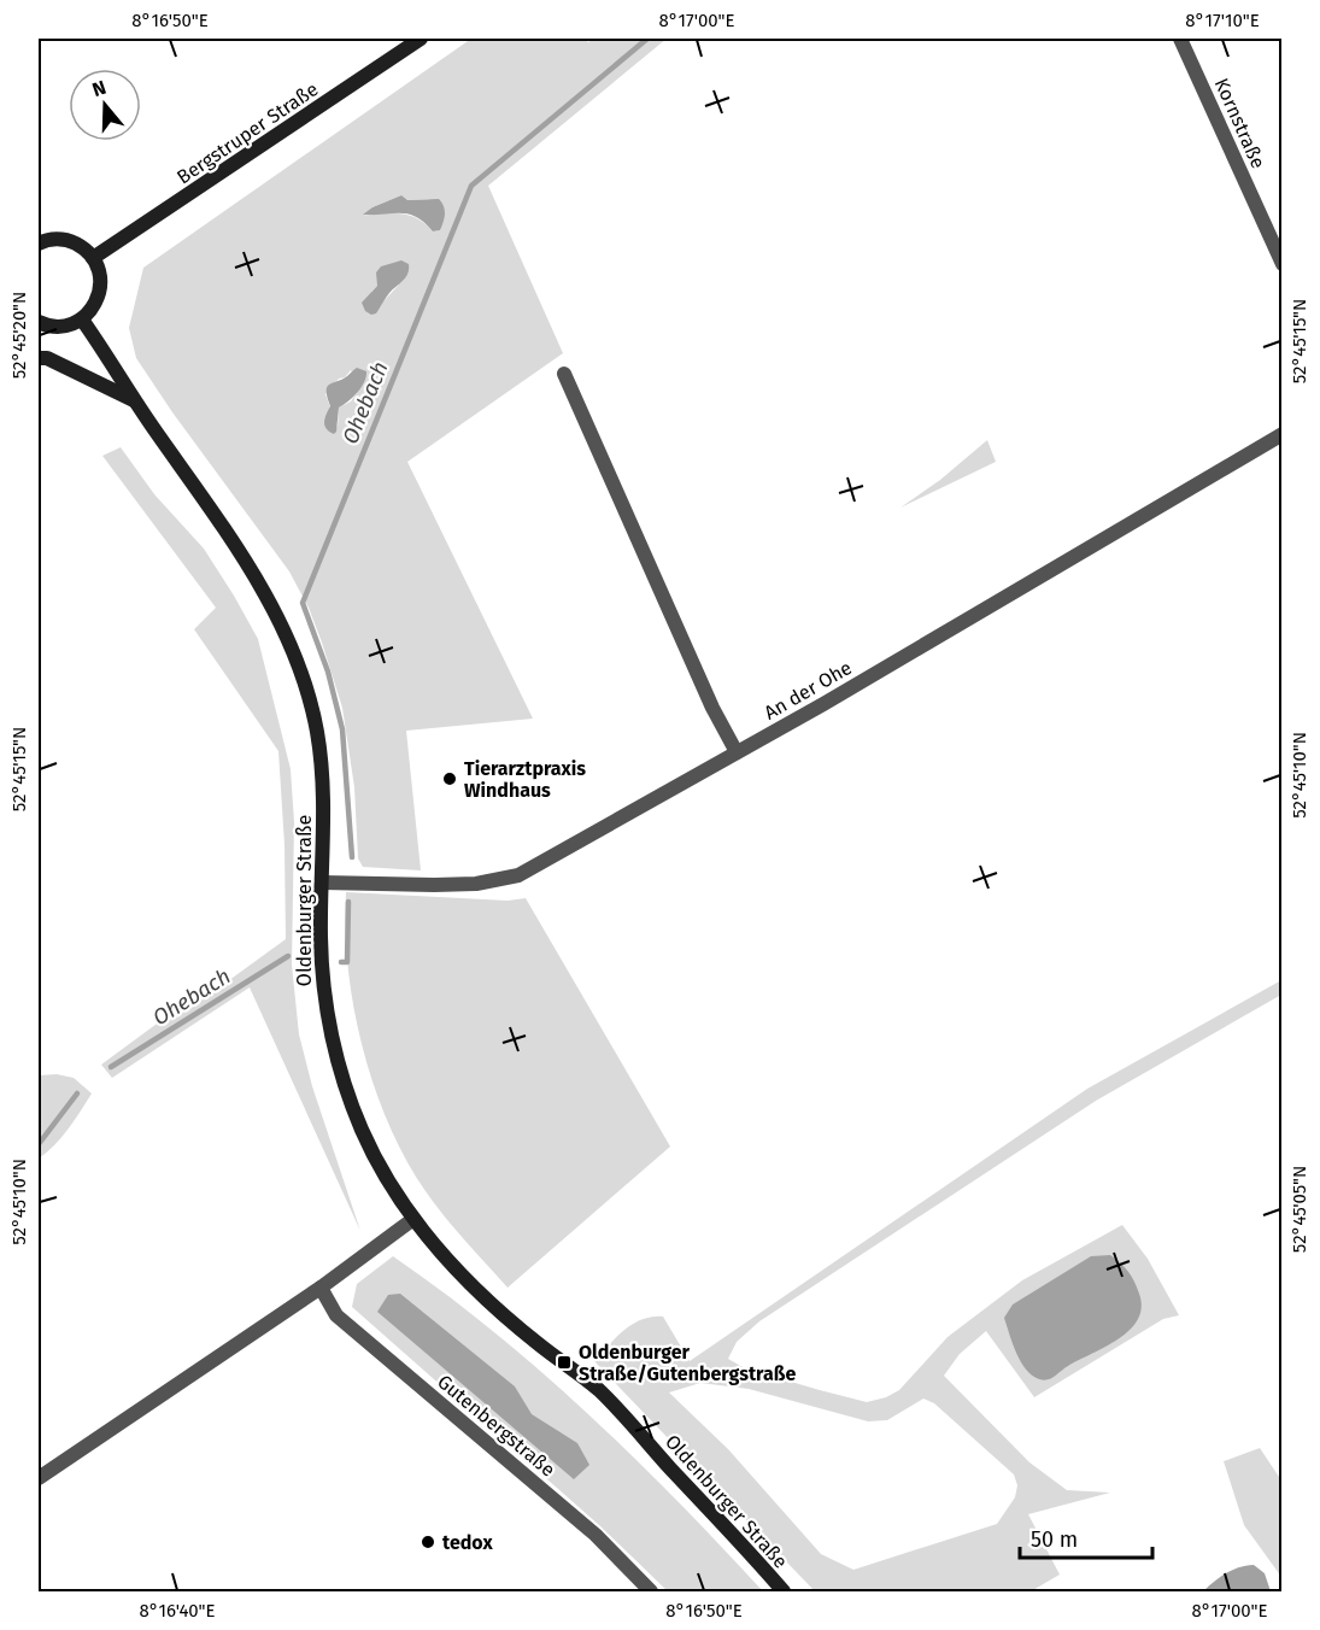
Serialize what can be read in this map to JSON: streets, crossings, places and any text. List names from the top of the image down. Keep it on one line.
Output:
{"streets":{"main road":["Bergstruper Straße","Oldenburger Straße"],"street":["Kornstraße","An der Ohe","Gutenbergstraße"]},"crossings":[["An der Ohe","Oldenburger Straße"]],"water":["Ohebach"],"places":{"other":["Tierarztpraxis Windhaus","tedox"],"transit":["Oldenburger Straße/Gutenbergstraße"]},"scale_bar":"50 m","north":"top","coordinates":["8°16'50\"E","8°17'00\"E","8°17'10\"E","52°45'20\"N","52°45'15\"N","52°45'10\"N","52°45'05\"N","8°16'40\"E"]}
